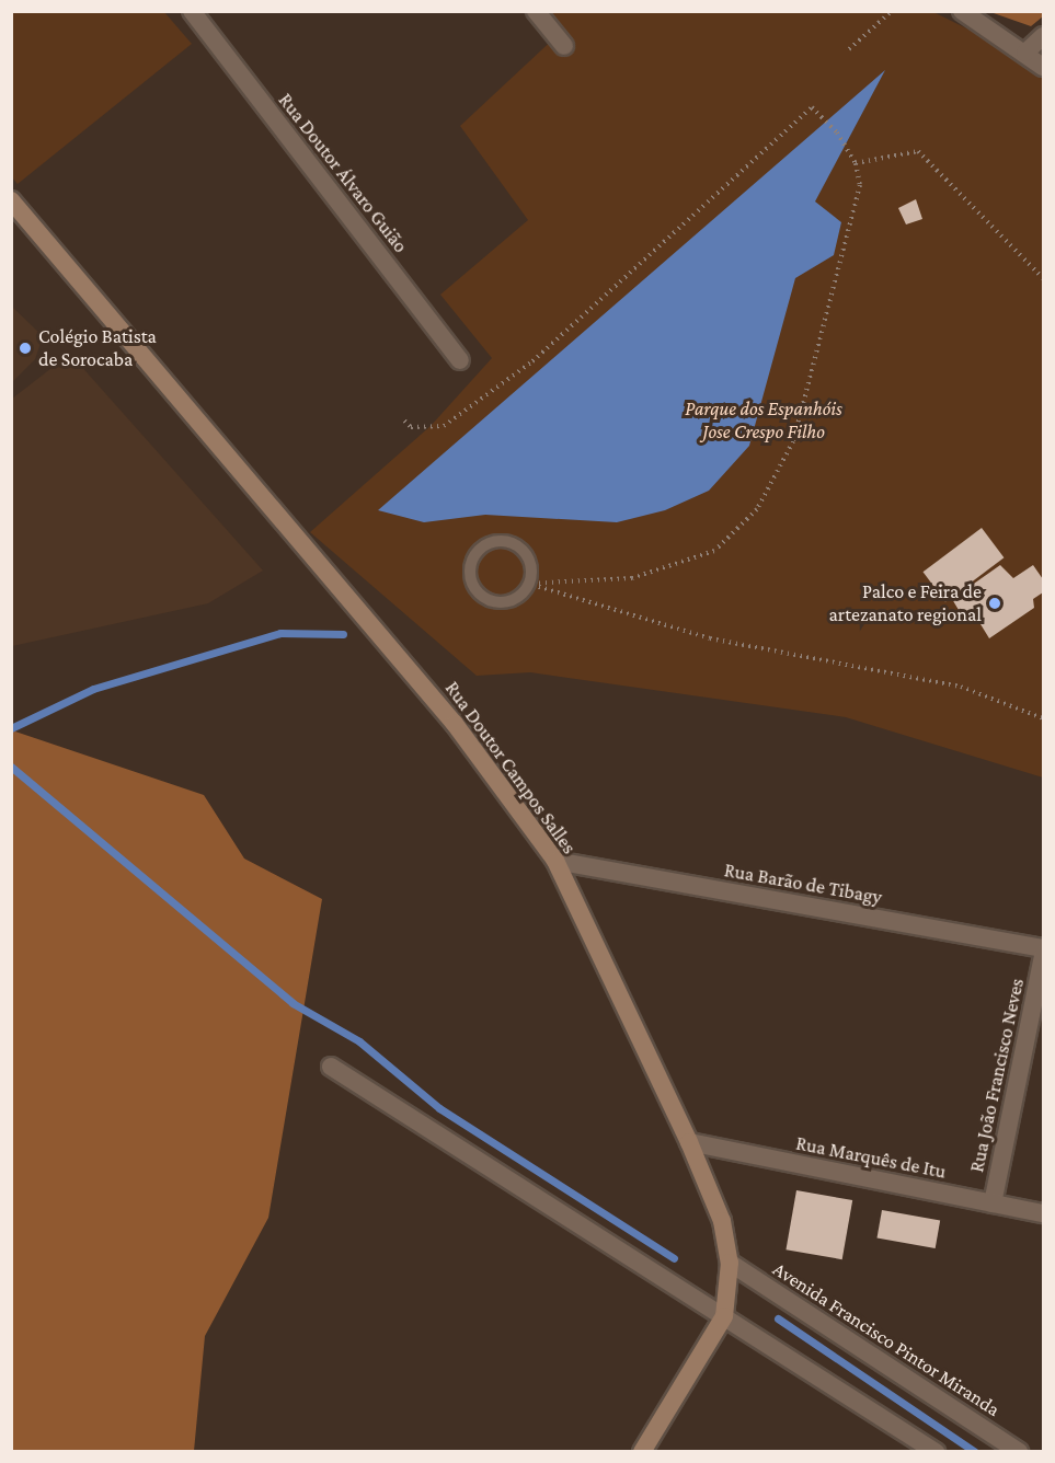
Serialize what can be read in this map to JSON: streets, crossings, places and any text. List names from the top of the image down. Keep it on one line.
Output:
{"streets":{"main road":["Rua Doutor Campos Salles"],"street":["Rua Doutor Álvaro Guião","Rua Barão de Tibagy","Rua João Francisco Neves","Rua Marquês de Itu","Avenida Francisco Pintor Miranda"]},"crossings":[["Rua Doutor Campos Salles","Rua Barão de Tibagy"],["Rua Doutor Campos Salles","Rua Marquês de Itu"],["Rua Doutor Campos Salles","Avenida Francisco Pintor Miranda"],["Rua João Francisco Neves","Rua Marquês de Itu"]],"parks":["Parque dos Espanhóis Jose Crespo Filho"],"places":["Colégio Batista de Sorocaba","Palco e Feira de artezanato regional"]}
